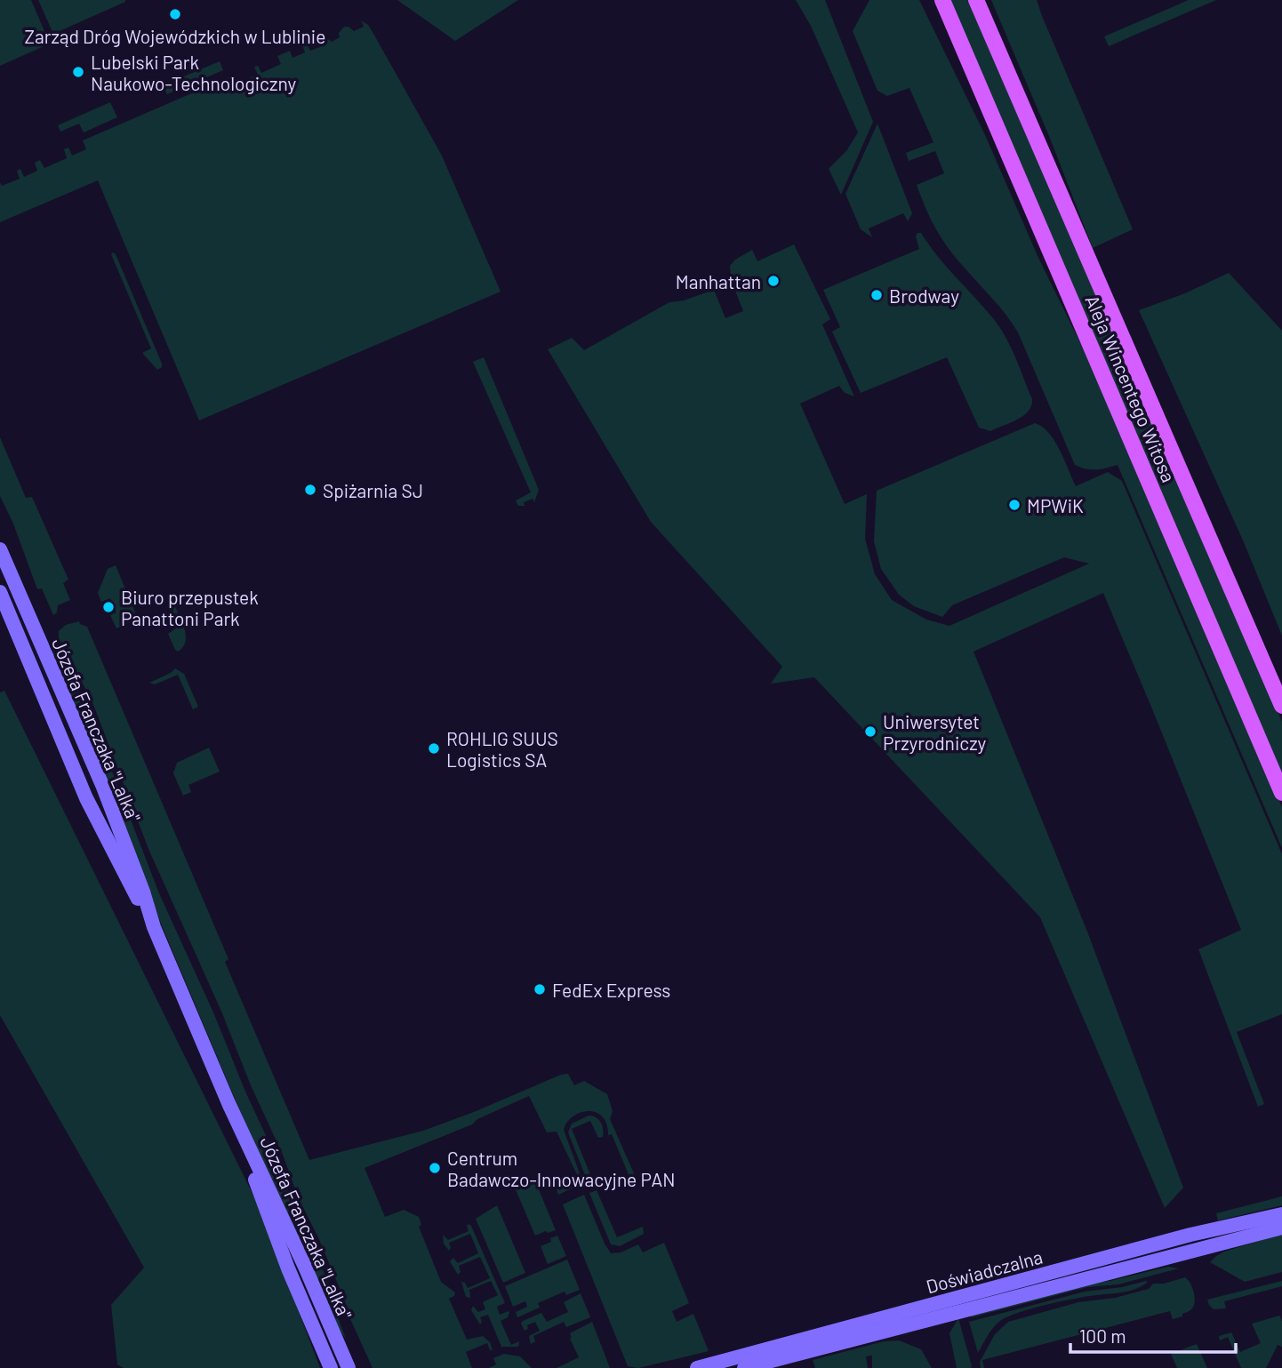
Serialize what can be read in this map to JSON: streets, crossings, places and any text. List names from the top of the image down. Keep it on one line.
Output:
{"streets":{"main road":["Aleja Wincentego Witosa"],"street":["Józefa Franczaka \"Lalka\"","Doświadczalna"]},"places":["Zarząd Dróg Wojewódzkich w Lublinie","Lubelski Park Naukowo-Technologiczny","Manhattan","Brodway","Spiżarnia SJ","MPWiK","Biuro przepustek Panattoni Park","Uniwersytet Przyrodniczy","ROHLIG SUUS Logistics SA","FedEx Express","Centrum Badawczo-Innowacyjne PAN"],"scale_bar":"100 m"}
